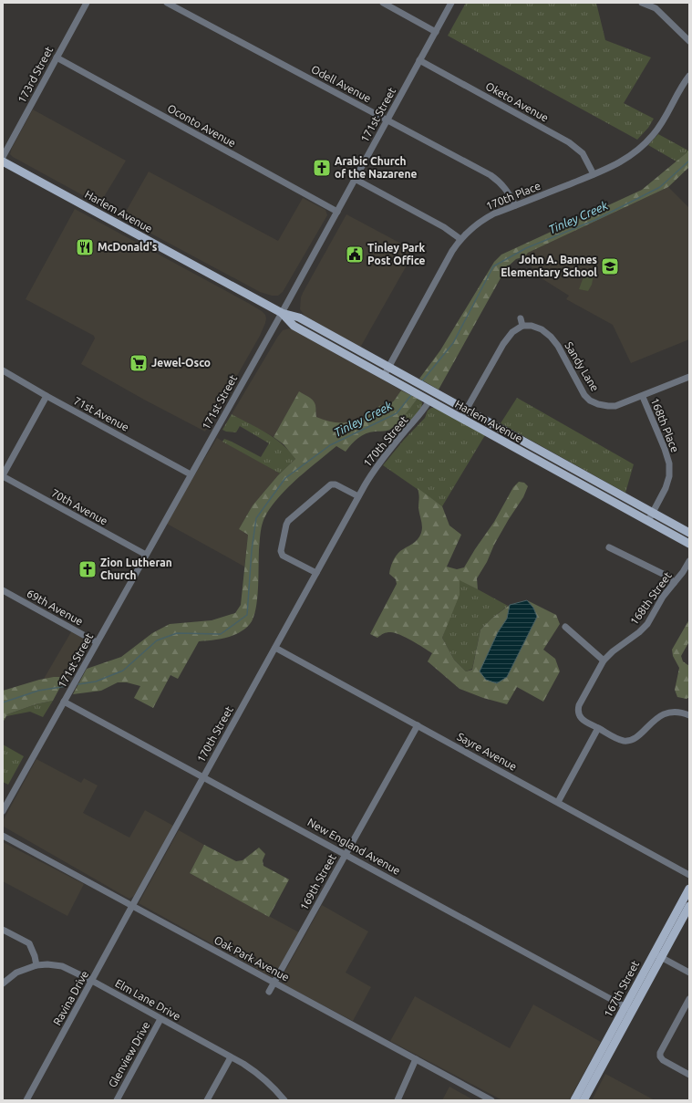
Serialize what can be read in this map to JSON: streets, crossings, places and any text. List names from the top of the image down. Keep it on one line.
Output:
{"streets":{"main road":["Harlem Avenue","167th Street"],"street":["173rd Street","Odell Avenue","Oketo Avenue","171st Street","Oconto Avenue","170th Place","Sandy Lane","71st Avenue","168th Place","170th Street","70th Avenue","168th Street","69th Avenue","Sayre Avenue","New England Avenue","169th Street","Oak Park Avenue","Ravina Drive","Elm Lane Drive","Glenview Drive"]},"crossings":[["173rd Street","Oconto Avenue"],["Odell Avenue","171st Street"],["Odell Avenue","170th Place"],["Oketo Avenue","171st Street"],["Oketo Avenue","170th Place"],["171st Street","Oconto Avenue"],["171st Street","Harlem Avenue"],["171st Street","71st Avenue"],["171st Street","70th Avenue"],["171st Street","69th Avenue"],["171st Street","New England Avenue"],["170th Place","Harlem Avenue"],["Harlem Avenue","168th Place"],["Harlem Avenue","170th Street"],["Sandy Lane","168th Place"],["170th Street","Sayre Avenue"],["170th Street","New England Avenue"],["170th Street","Oak Park Avenue"],["170th Street","Ravina Drive"],["Sayre Avenue","169th Street"],["New England Avenue","169th Street"],["New England Avenue","167th Street"],["169th Street","Oak Park Avenue"],["Oak Park Avenue","Ravina Drive"],["Ravina Drive","Elm Lane Drive"],["Elm Lane Drive","Glenview Drive"]],"water":["Tinley Creek"],"places":{"church":["Arabic Church of the Nazarene","Zion Lutheran Church"],"restaurant":["McDonald's"],"public building":["Tinley Park Post Office"],"school or university":["John A. Bannes Elementary School"],"supermarket":["Jewel-Osco"]}}
